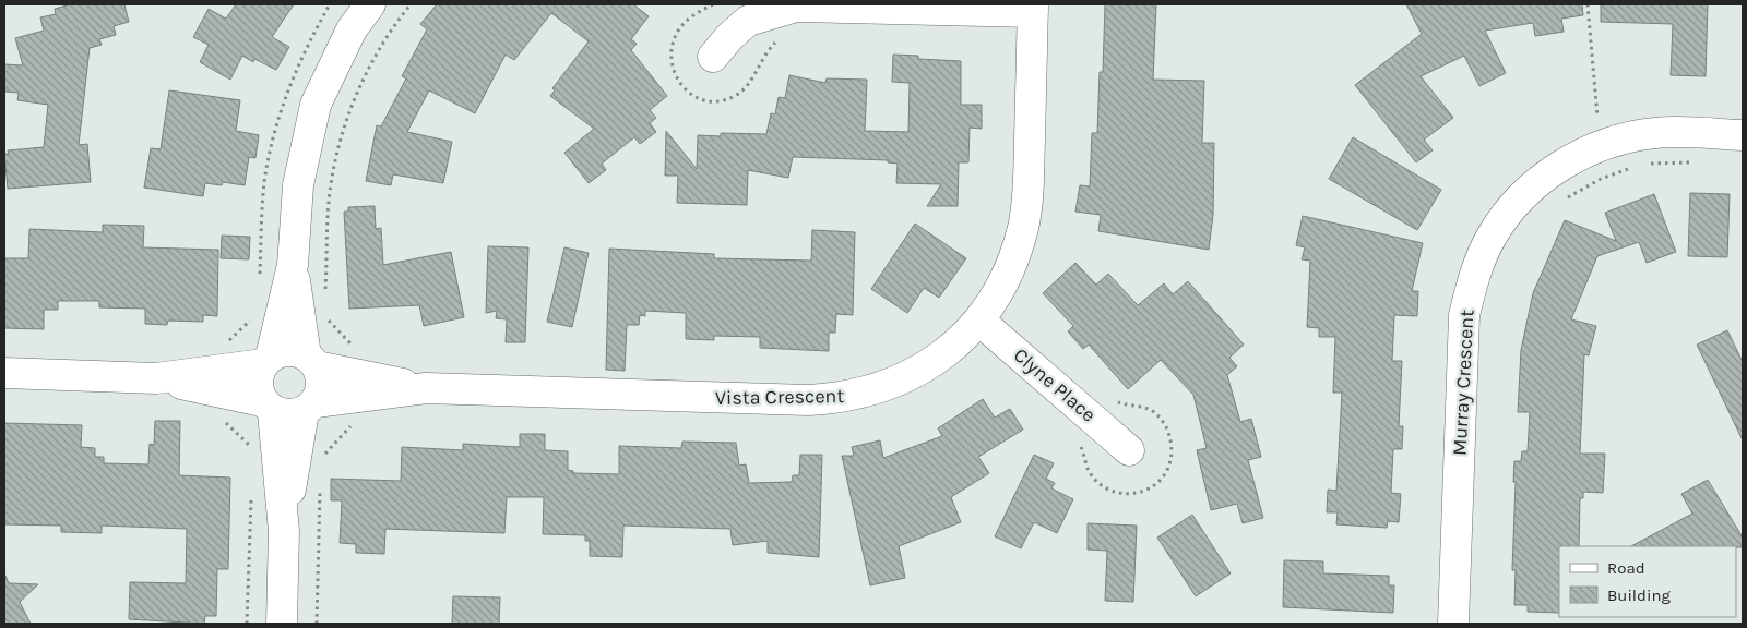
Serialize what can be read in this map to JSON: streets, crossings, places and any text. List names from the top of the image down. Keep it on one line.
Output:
{"streets":{"street":["Murray Crescent","Clyne Place","Vista Crescent"]},"crossings":[["Clyne Place","Vista Crescent"]],"legend":["Road","Building"]}
